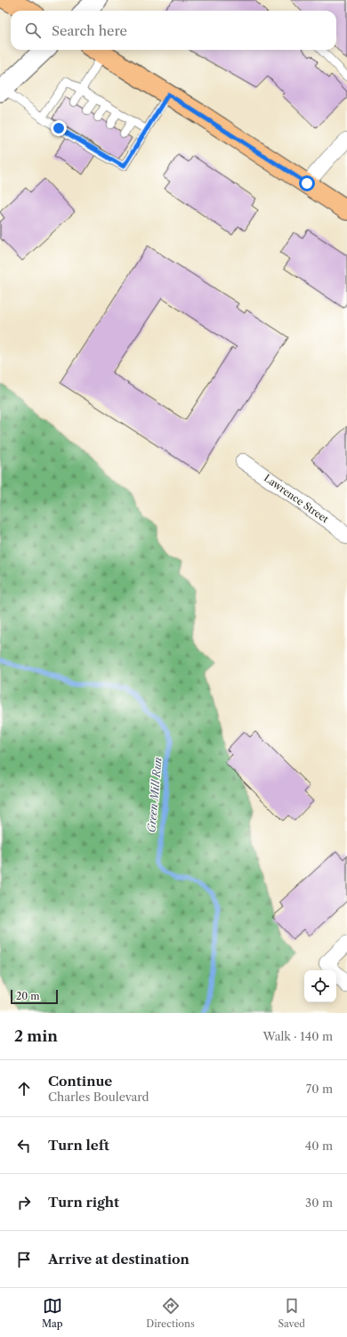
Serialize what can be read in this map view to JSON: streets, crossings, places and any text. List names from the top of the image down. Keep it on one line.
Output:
{"streets":{"street":["Lawrence Street"]},"water":["Green Mill Run"],"scale_bar":"20 m","page":{"search":"Search here","scale":"20 m","heading":["2 min","Walk · 140 m"],"list":[["Continue","Charles Boulevard","70 m"],["Turn left","40 m"],["Turn right","30 m"],"Arrive at destination"],"nav":["Map","Directions","Saved"]}}
